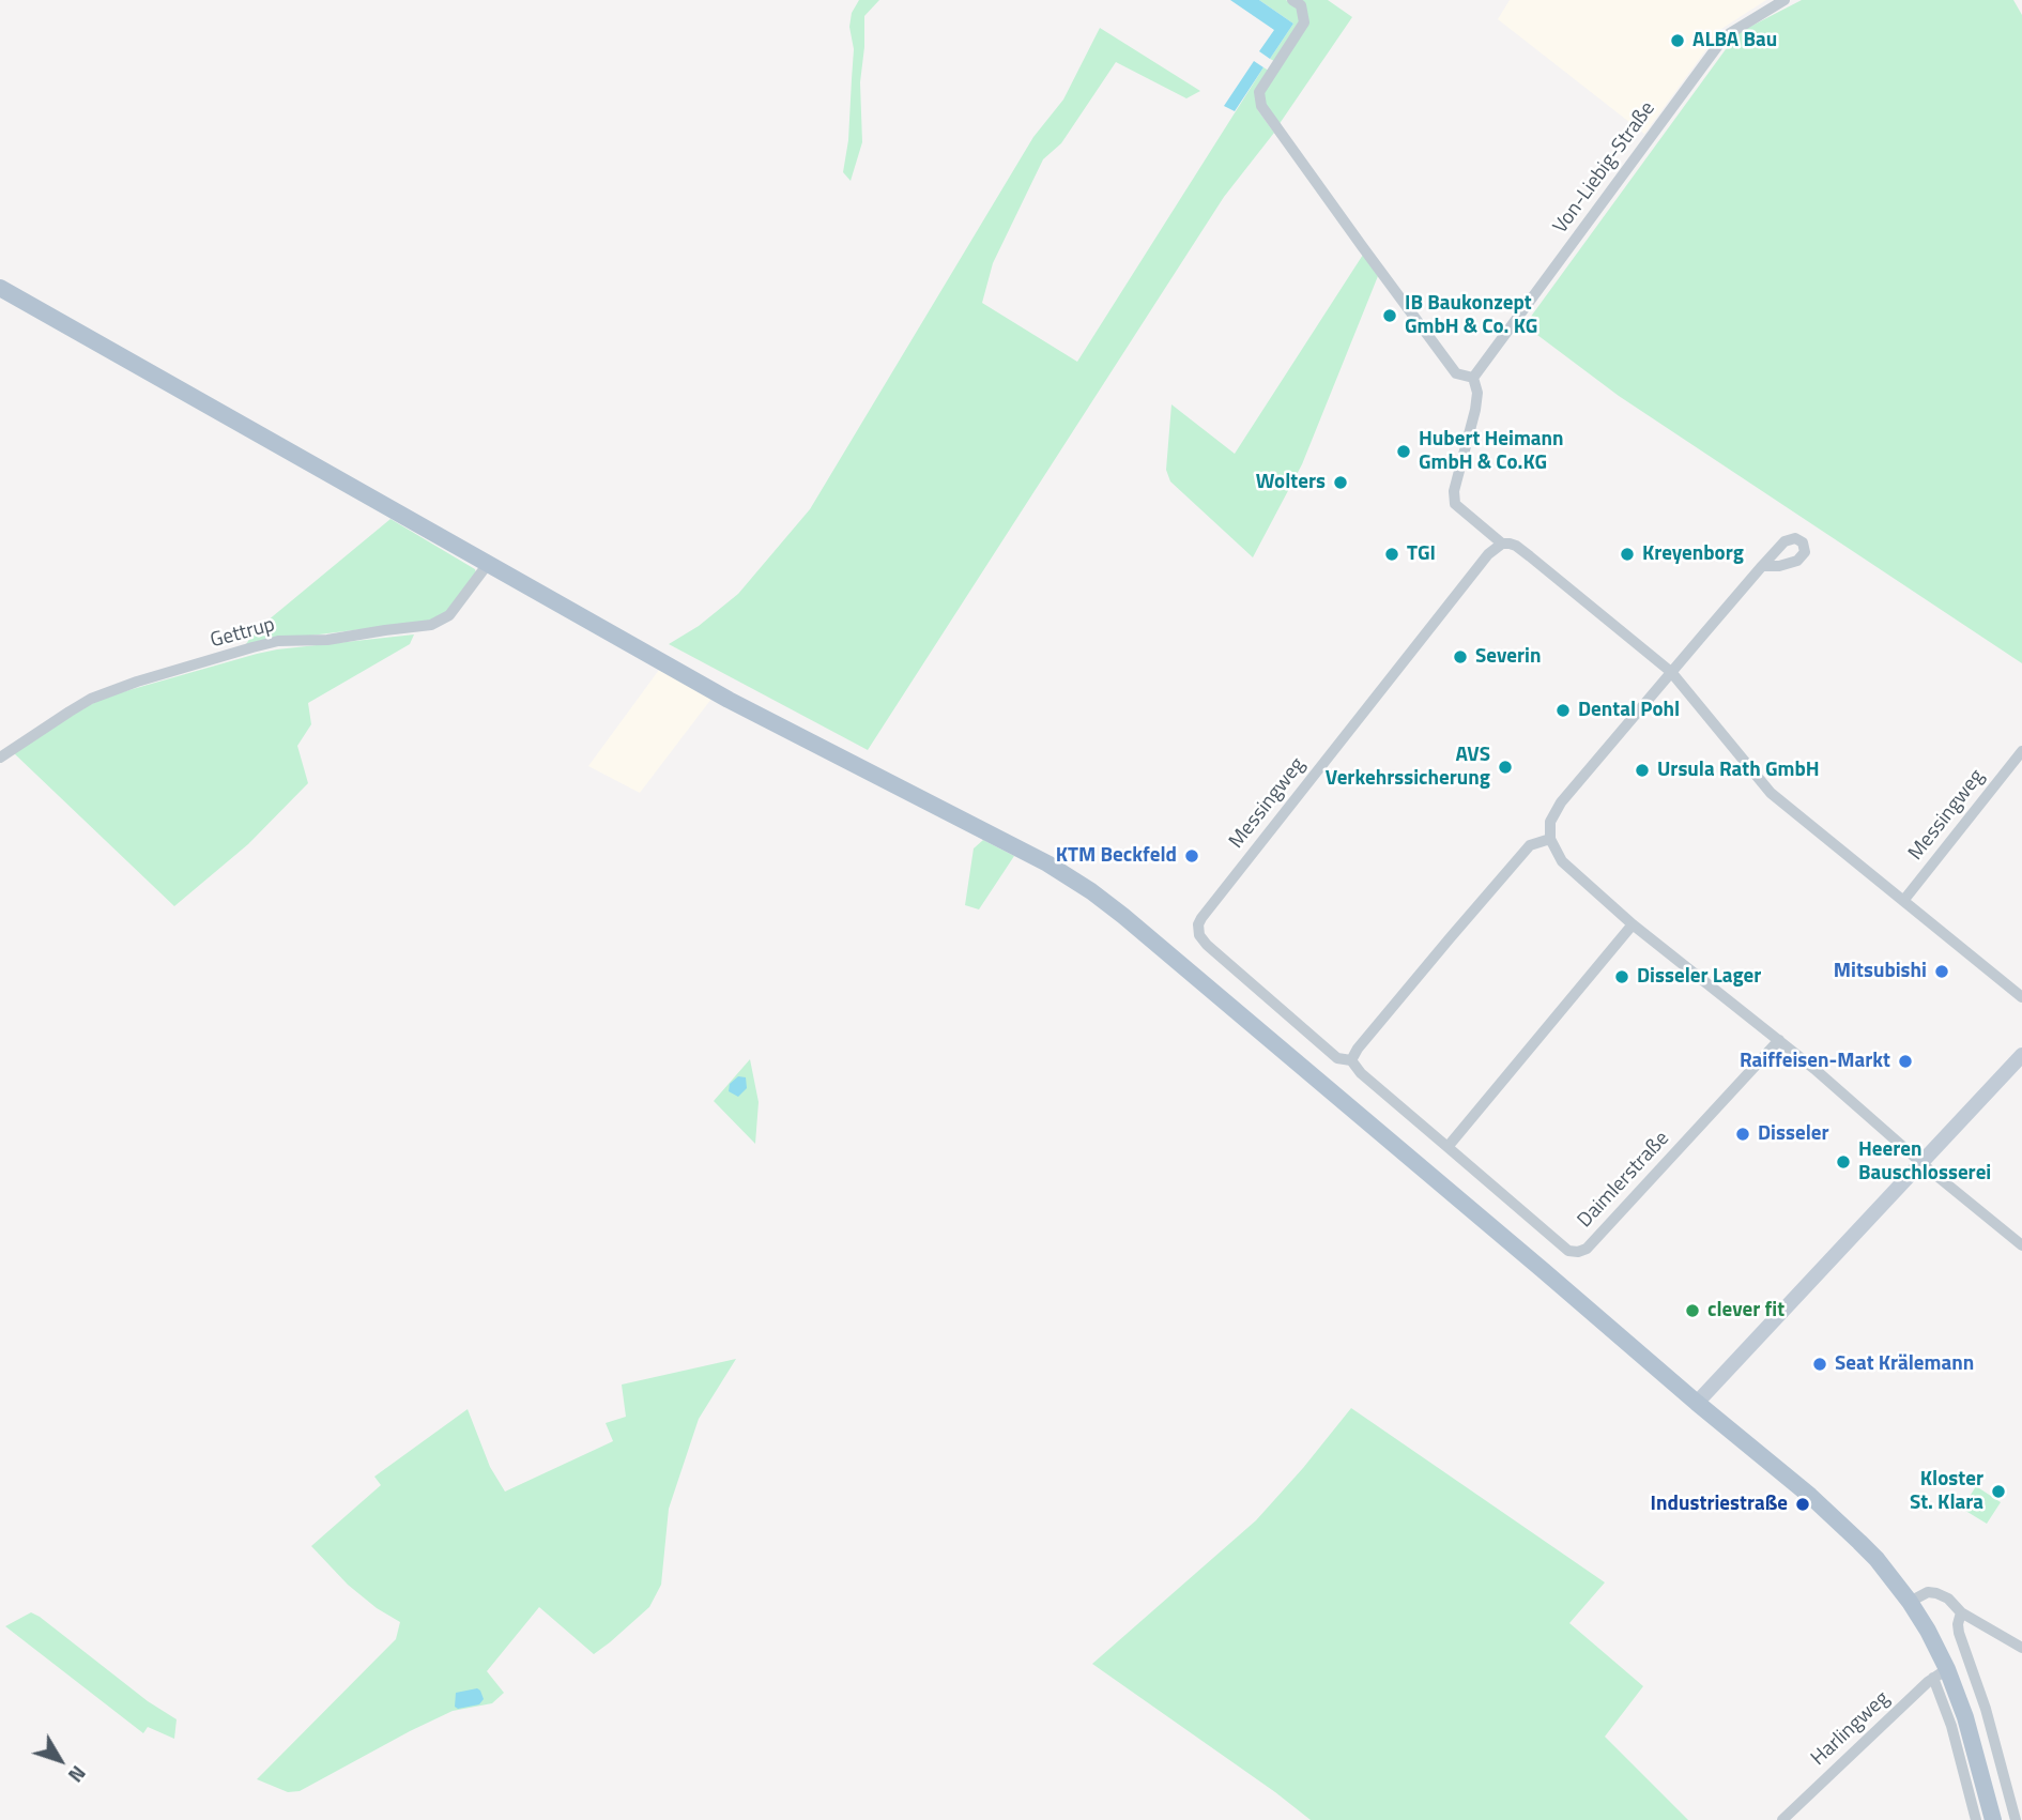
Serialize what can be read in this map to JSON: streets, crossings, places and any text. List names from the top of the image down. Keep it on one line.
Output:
{"streets":{"street":["Von-Liebig-Straße","Gettrup","Messingweg","Daimlerstraße","Harlingweg"]},"crossings":[["Messingweg","Daimlerstraße"]],"places":["ALBA Bau","IB Baukonzept GmbH & Co. KG","Hubert Heimann GmbH & Co.KG","Wolters","TGI","Kreyenborg","Severin","Dental Pohl","AVS Verkehrssicherung","Ursula Rath GmbH","KTM Beckfeld","Mitsubishi","Disseler Lager","Raiffeisen-Markt","Disseler","Heeren Bauschlosserei","clever fit","Seat Krälemann","Kloster St. Klara","Industriestraße"],"north":"bottom right"}
